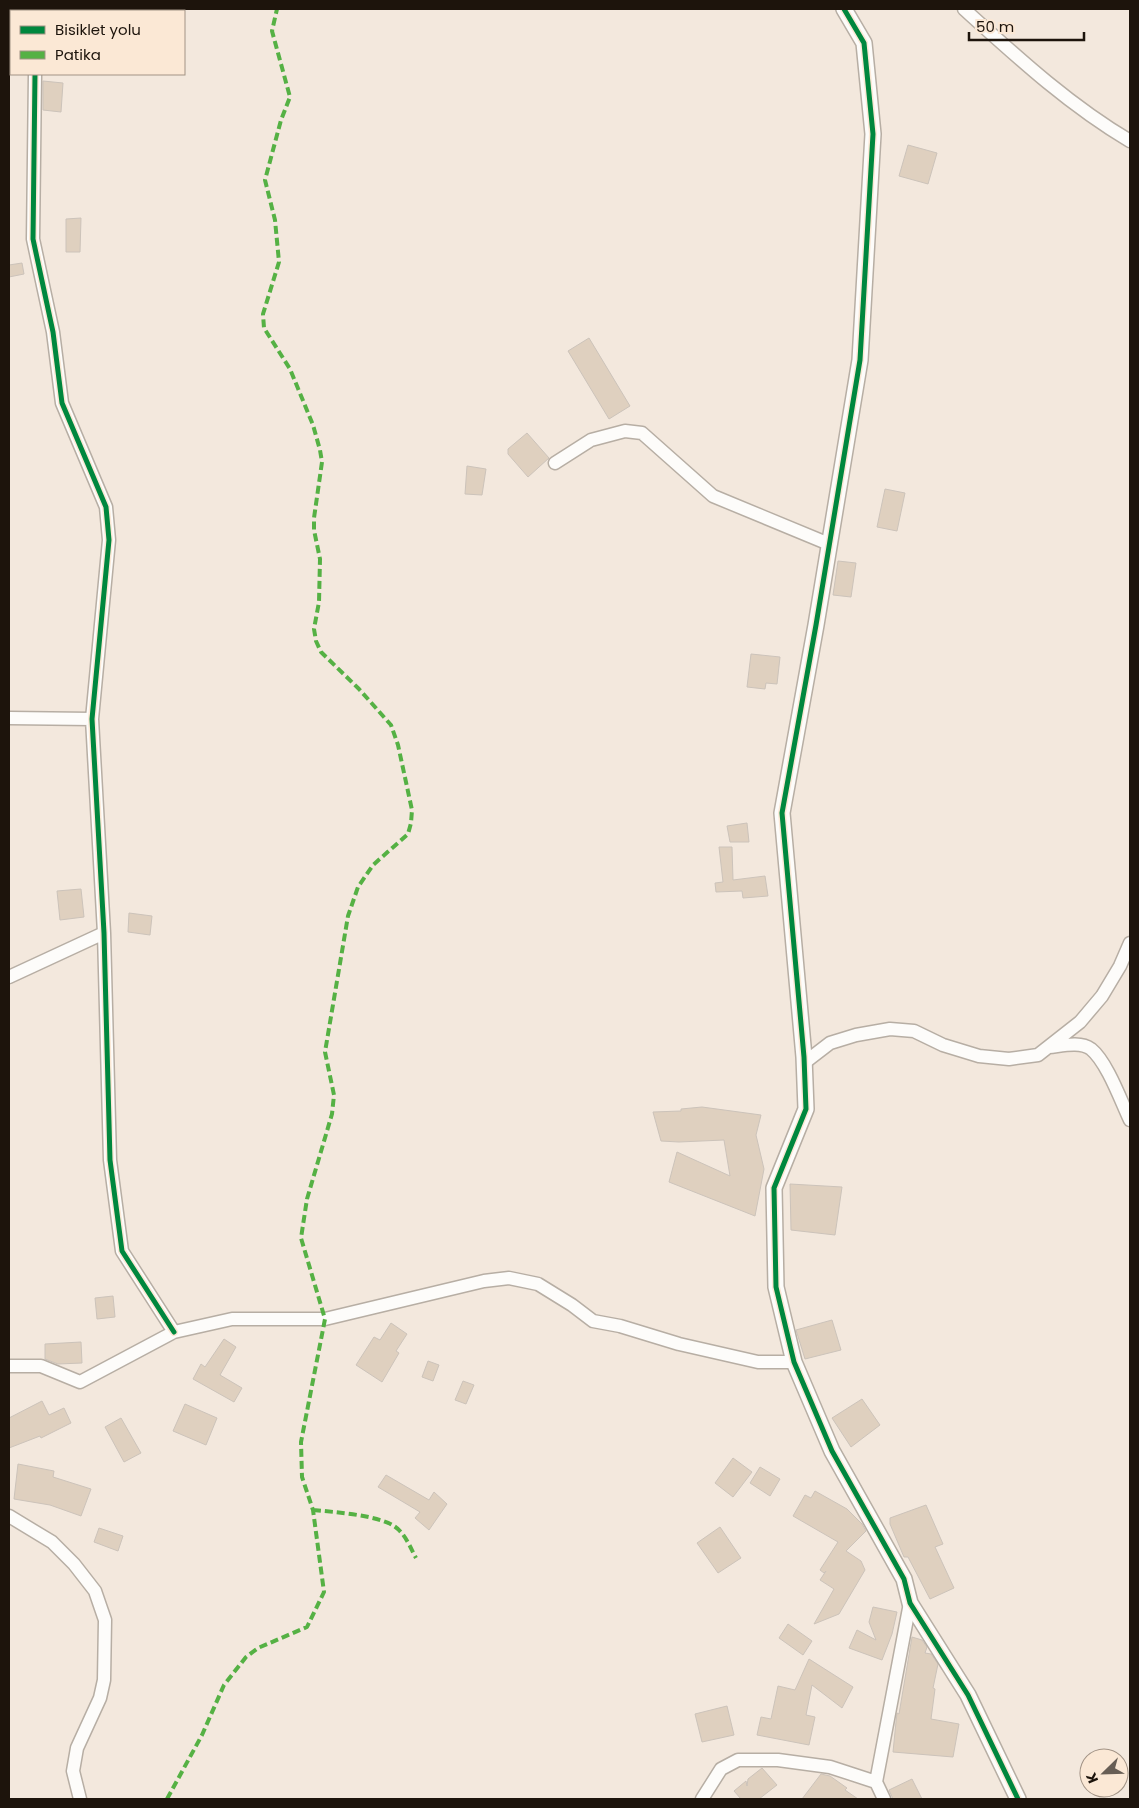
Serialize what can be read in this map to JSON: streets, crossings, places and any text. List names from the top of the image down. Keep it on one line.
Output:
{"legend":["Bisiklet yolu","Patika"],"scale_bar":"50 m","north":"bottom left"}
